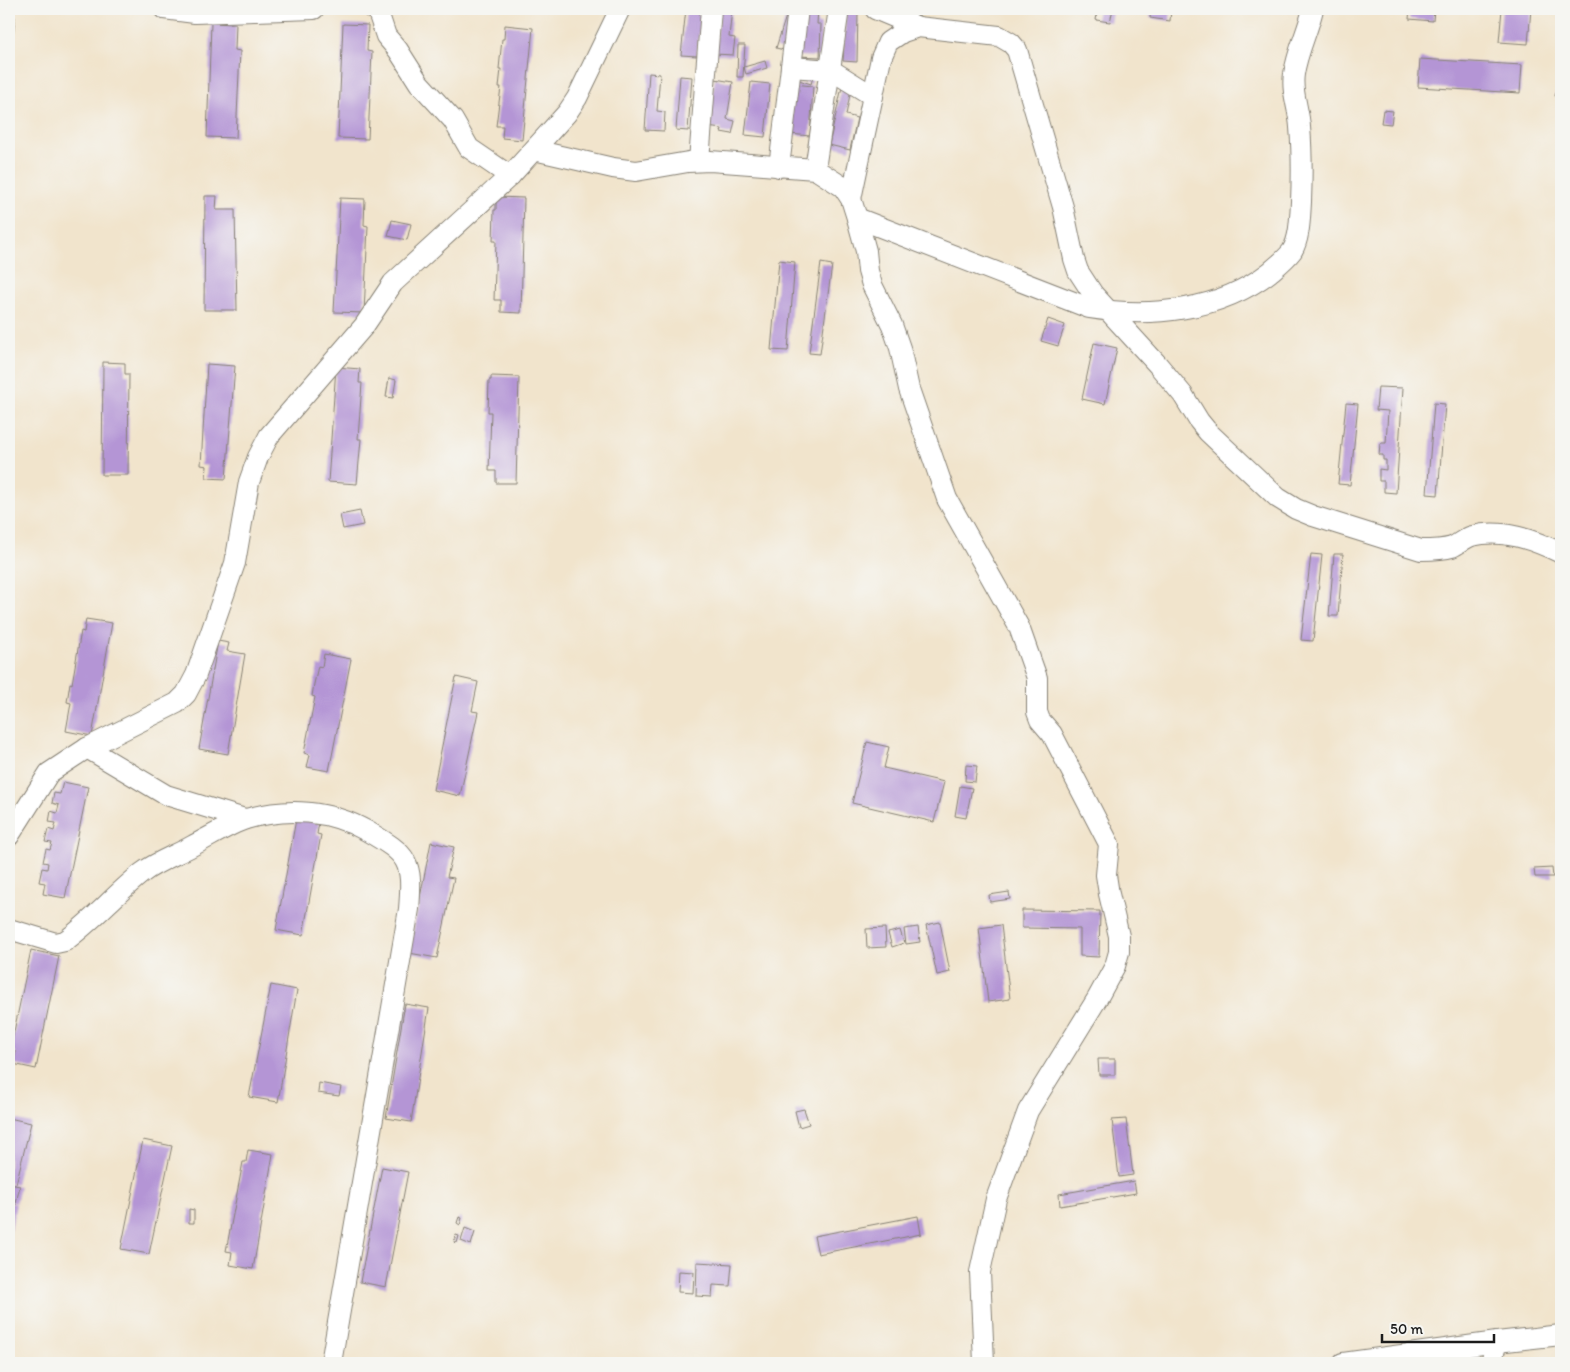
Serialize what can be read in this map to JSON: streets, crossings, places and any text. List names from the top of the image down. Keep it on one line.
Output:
{"scale_bar":"50 m"}
